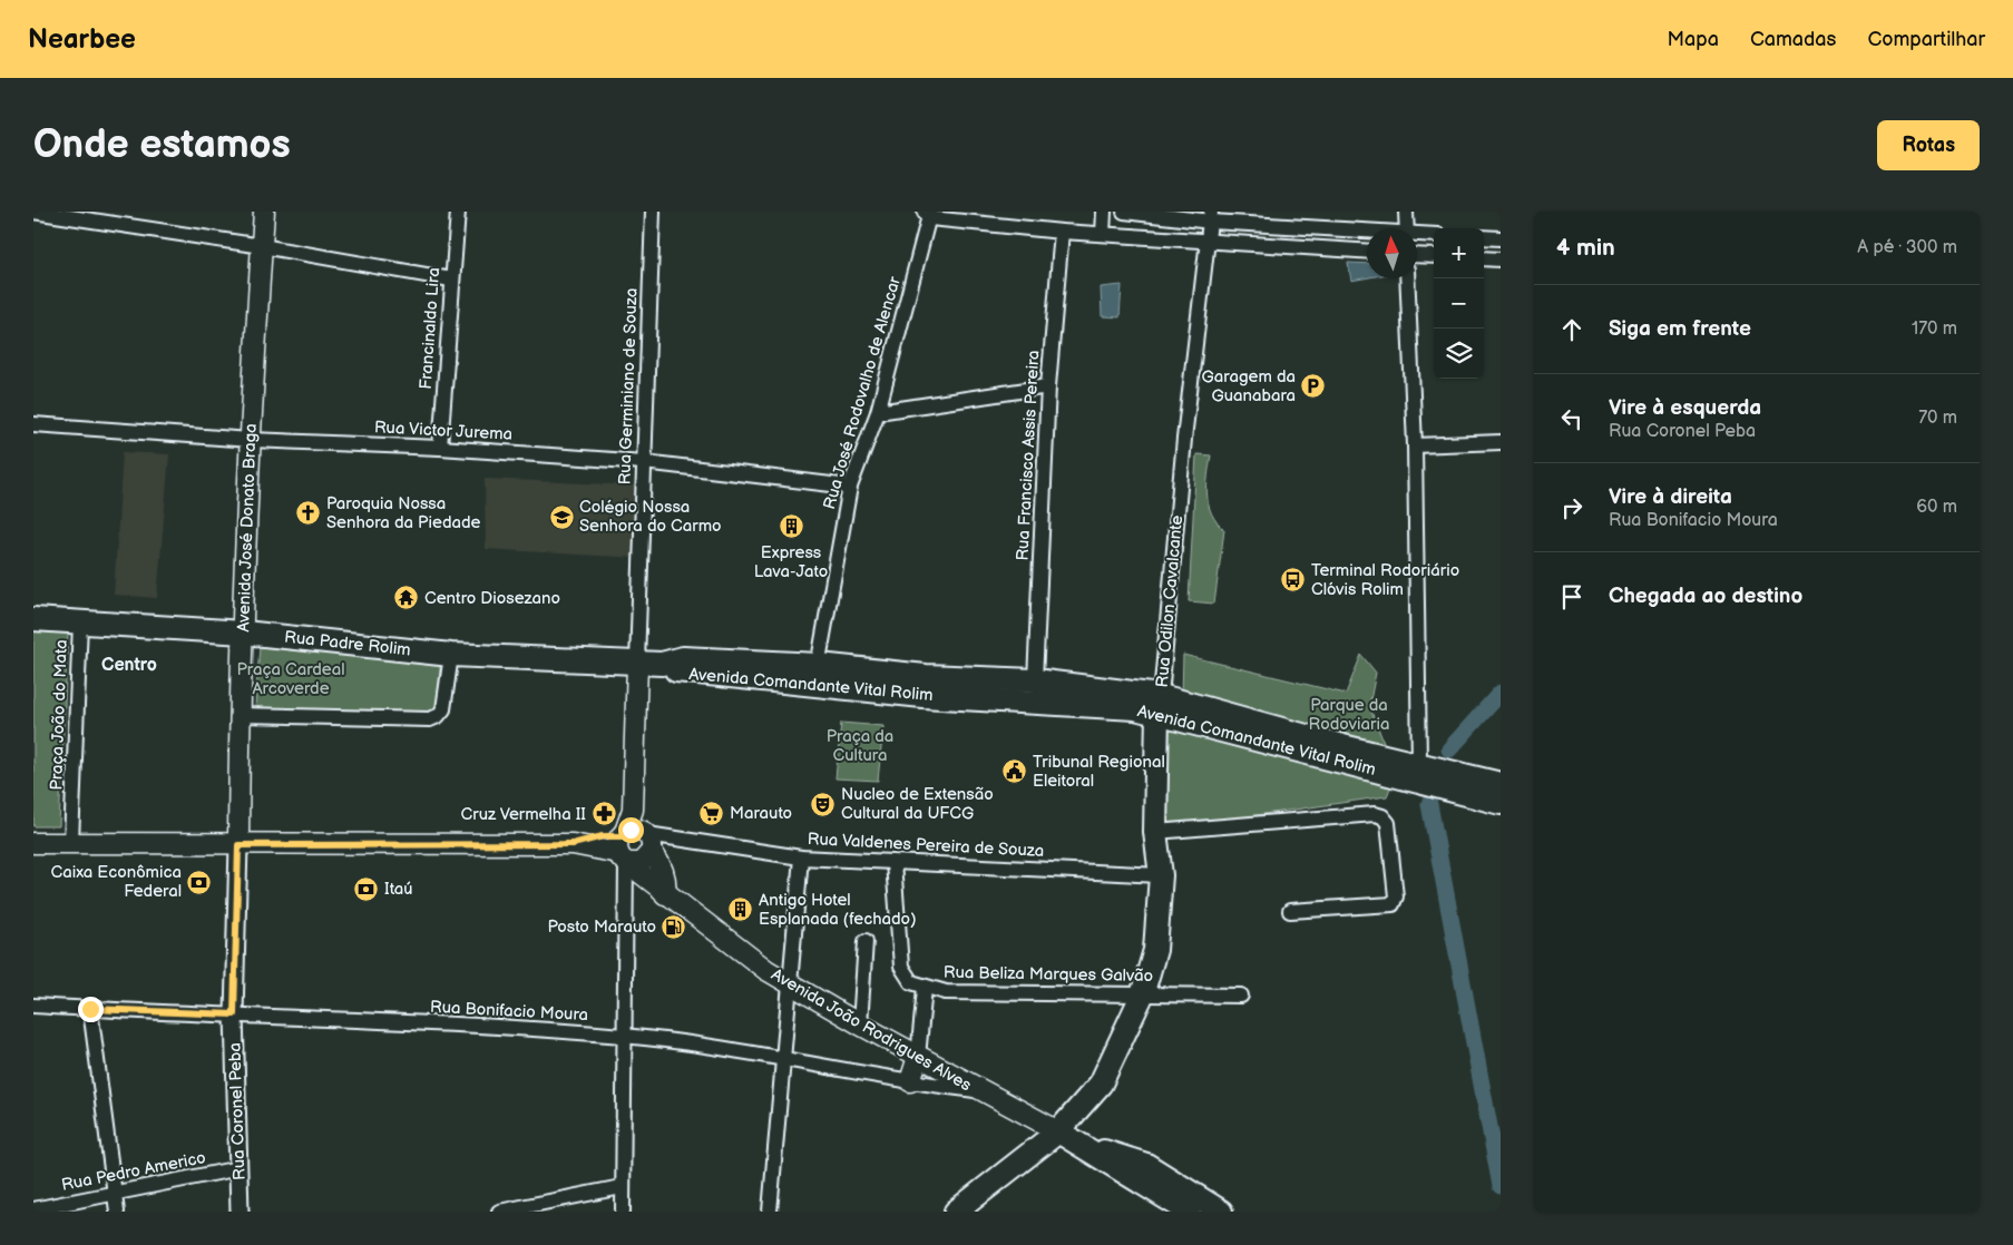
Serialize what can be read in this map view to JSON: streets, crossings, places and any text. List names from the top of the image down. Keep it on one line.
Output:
{"streets":{"main road":["Avenida José Donato Braga","Rua Odilon Cavalcante","Rua Padre Rolim","Avenida Comandante Vital Rolim","Avenida João Rodrigues Alves"],"street":["Francinaldo Lira","Rua Germiniano de Souza","Rua José Rodovalho de Alencar","Rua Victor Jurema","Rua Francisco Assis Pereira","Praça João do Mata","Rua Valdenes Pereira de Souza","Rua Beliza Marques Galvão","Rua Bonifacio Moura","Rua Coronel Peba","Rua Pedro Americo"]},"crossings":[["Francinaldo Lira","Rua Victor Jurema"],["Rua Germiniano de Souza","Rua Victor Jurema"],["Rua Germiniano de Souza","Rua Padre Rolim"],["Rua Germiniano de Souza","Avenida João Rodrigues Alves"],["Rua José Rodovalho de Alencar","Rua Victor Jurema"],["Rua José Rodovalho de Alencar","Avenida Comandante Vital Rolim"],["Rua Victor Jurema","Avenida José Donato Braga"],["Rua Francisco Assis Pereira","Avenida Comandante Vital Rolim"],["Avenida José Donato Braga","Rua Padre Rolim"],["Avenida José Donato Braga","Rua Coronel Peba"],["Rua Odilon Cavalcante","Avenida Comandante Vital Rolim"],["Rua Odilon Cavalcante","Rua Valdenes Pereira de Souza"],["Rua Odilon Cavalcante","Rua Beliza Marques Galvão"],["Rua Odilon Cavalcante","Avenida João Rodrigues Alves"],["Rua Padre Rolim","Avenida Comandante Vital Rolim"],["Rua Padre Rolim","Praça João do Mata"],["Rua Padre Rolim","Avenida João Rodrigues Alves"],["Rua Valdenes Pereira de Souza","Rua Beliza Marques Galvão"],["Rua Valdenes Pereira de Souza","Avenida João Rodrigues Alves"],["Rua Bonifacio Moura","Avenida João Rodrigues Alves"],["Rua Bonifacio Moura","Rua Coronel Peba"],["Rua Coronel Peba","Rua Pedro Americo"]],"districts":["Centro"],"parks":["Praça Cardeal Arcoverde","Parque da Rodoviaria","Praça da Cultura"],"places":{"parking":["Garagem da Guanabara"],"church":["Paroquia Nossa Senhora da Piedade"],"school or university":["Colégio Nossa Senhora do Carmo"],"building":["Express Lava-Jato","Antigo Hotel Esplanada (fechado)"],"bus stop":["Terminal Rodoriário Clóvis Rolim"],"temple":["Centro Diosezano"],"public building":["Tribunal Regional Eleitoral"],"theatre":["Nucleo de Extensão Cultural da UFCG"],"supermarket":["Marauto"],"pharmacy":["Cruz Vermelha II"],"bank":["Caixa Econômica Federal","Itaú"],"fuel station":["Posto Marauto"]},"north":"top","page":{"header":"Nearbee","nav":["Mapa","Camadas","Compartilhar"],"buttons":"Rotas","title":"Onde estamos","heading":["4 min","A pé · 300 m"],"map_buttons":["+","−"],"list":[["Siga em frente","170 m"],["Vire à esquerda","Rua Coronel Peba","70 m"],["Vire à direita","Rua Bonifacio Moura","60 m"],"Chegada ao destino"]}}
